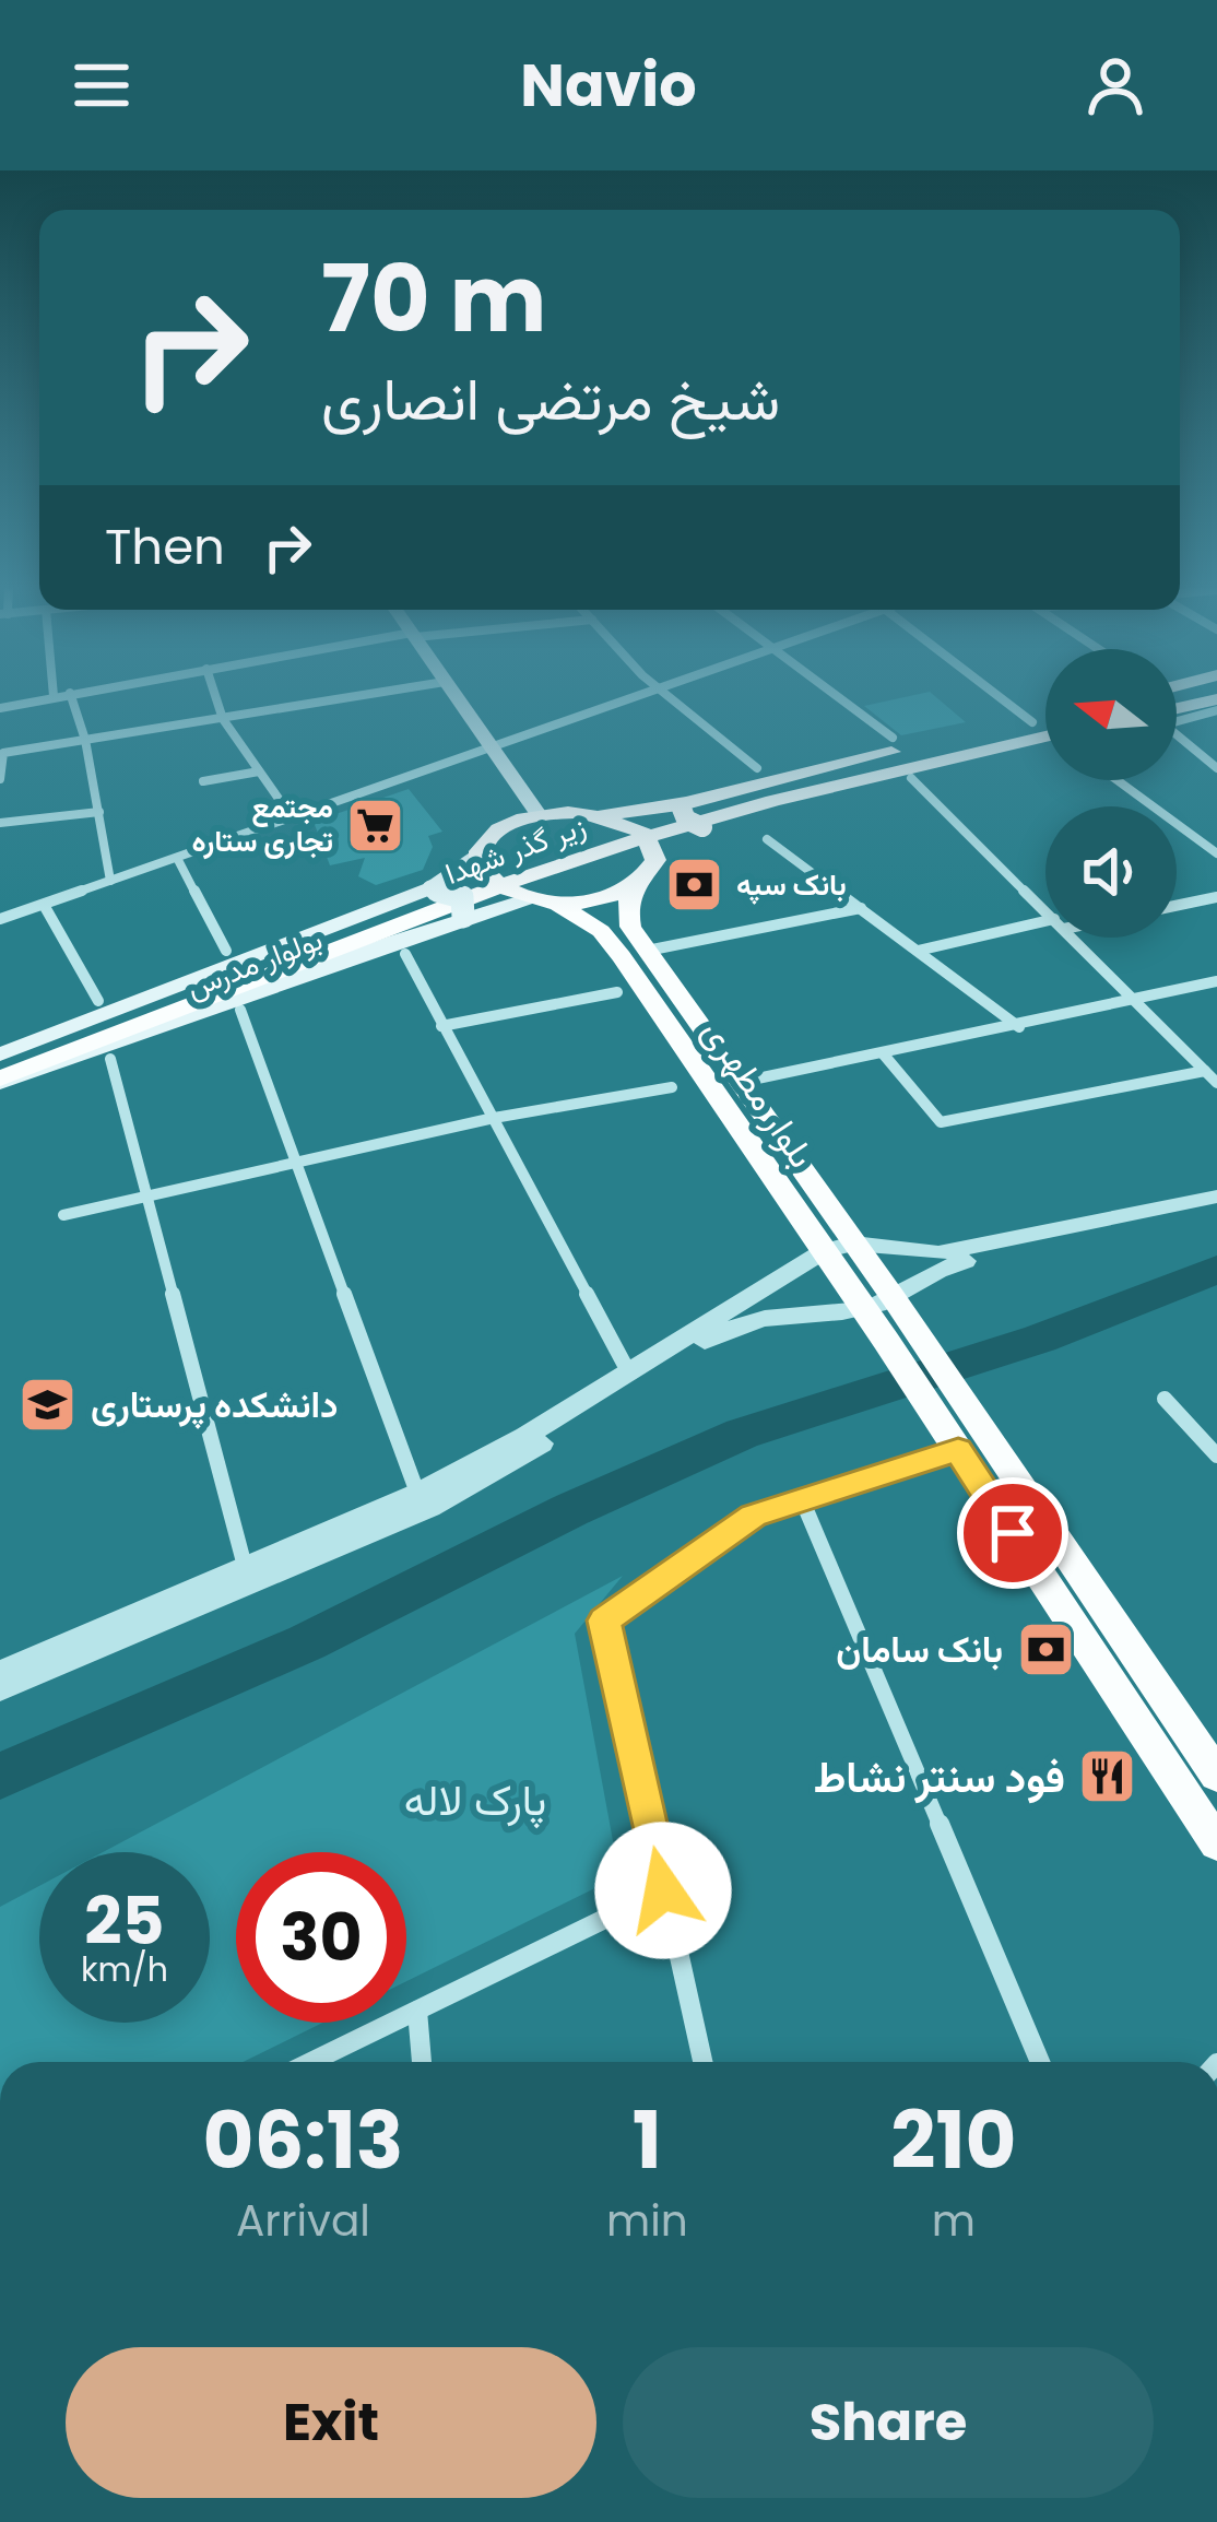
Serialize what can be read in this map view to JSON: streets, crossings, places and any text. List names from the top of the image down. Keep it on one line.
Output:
{"streets":{"main road":["زیر گذر شهدا","بولوار مدرس","بلوار مطهری"]},"crossings":[["زیر گذر شهدا","بولوار مدرس"],["بولوار مدرس","بلوار مطهری"]],"parks":["پارک لاله"],"places":{"supermarket":["مجتمع تجاری ستاره"],"bank":["بانک سپه","بانک سامان"],"school or university":["دانشکده پرستاری"],"restaurant":["فود سنتر نشاط"]},"north":"left","page":{"header":"Navio","turn":["70 m","شیخ مرتضی انصاری"],"then":"Then","speed":"25 km/h","limit":"30","eta":["06:13","Arrival","1","min","210","m"],"buttons":["Exit","Share"]}}
